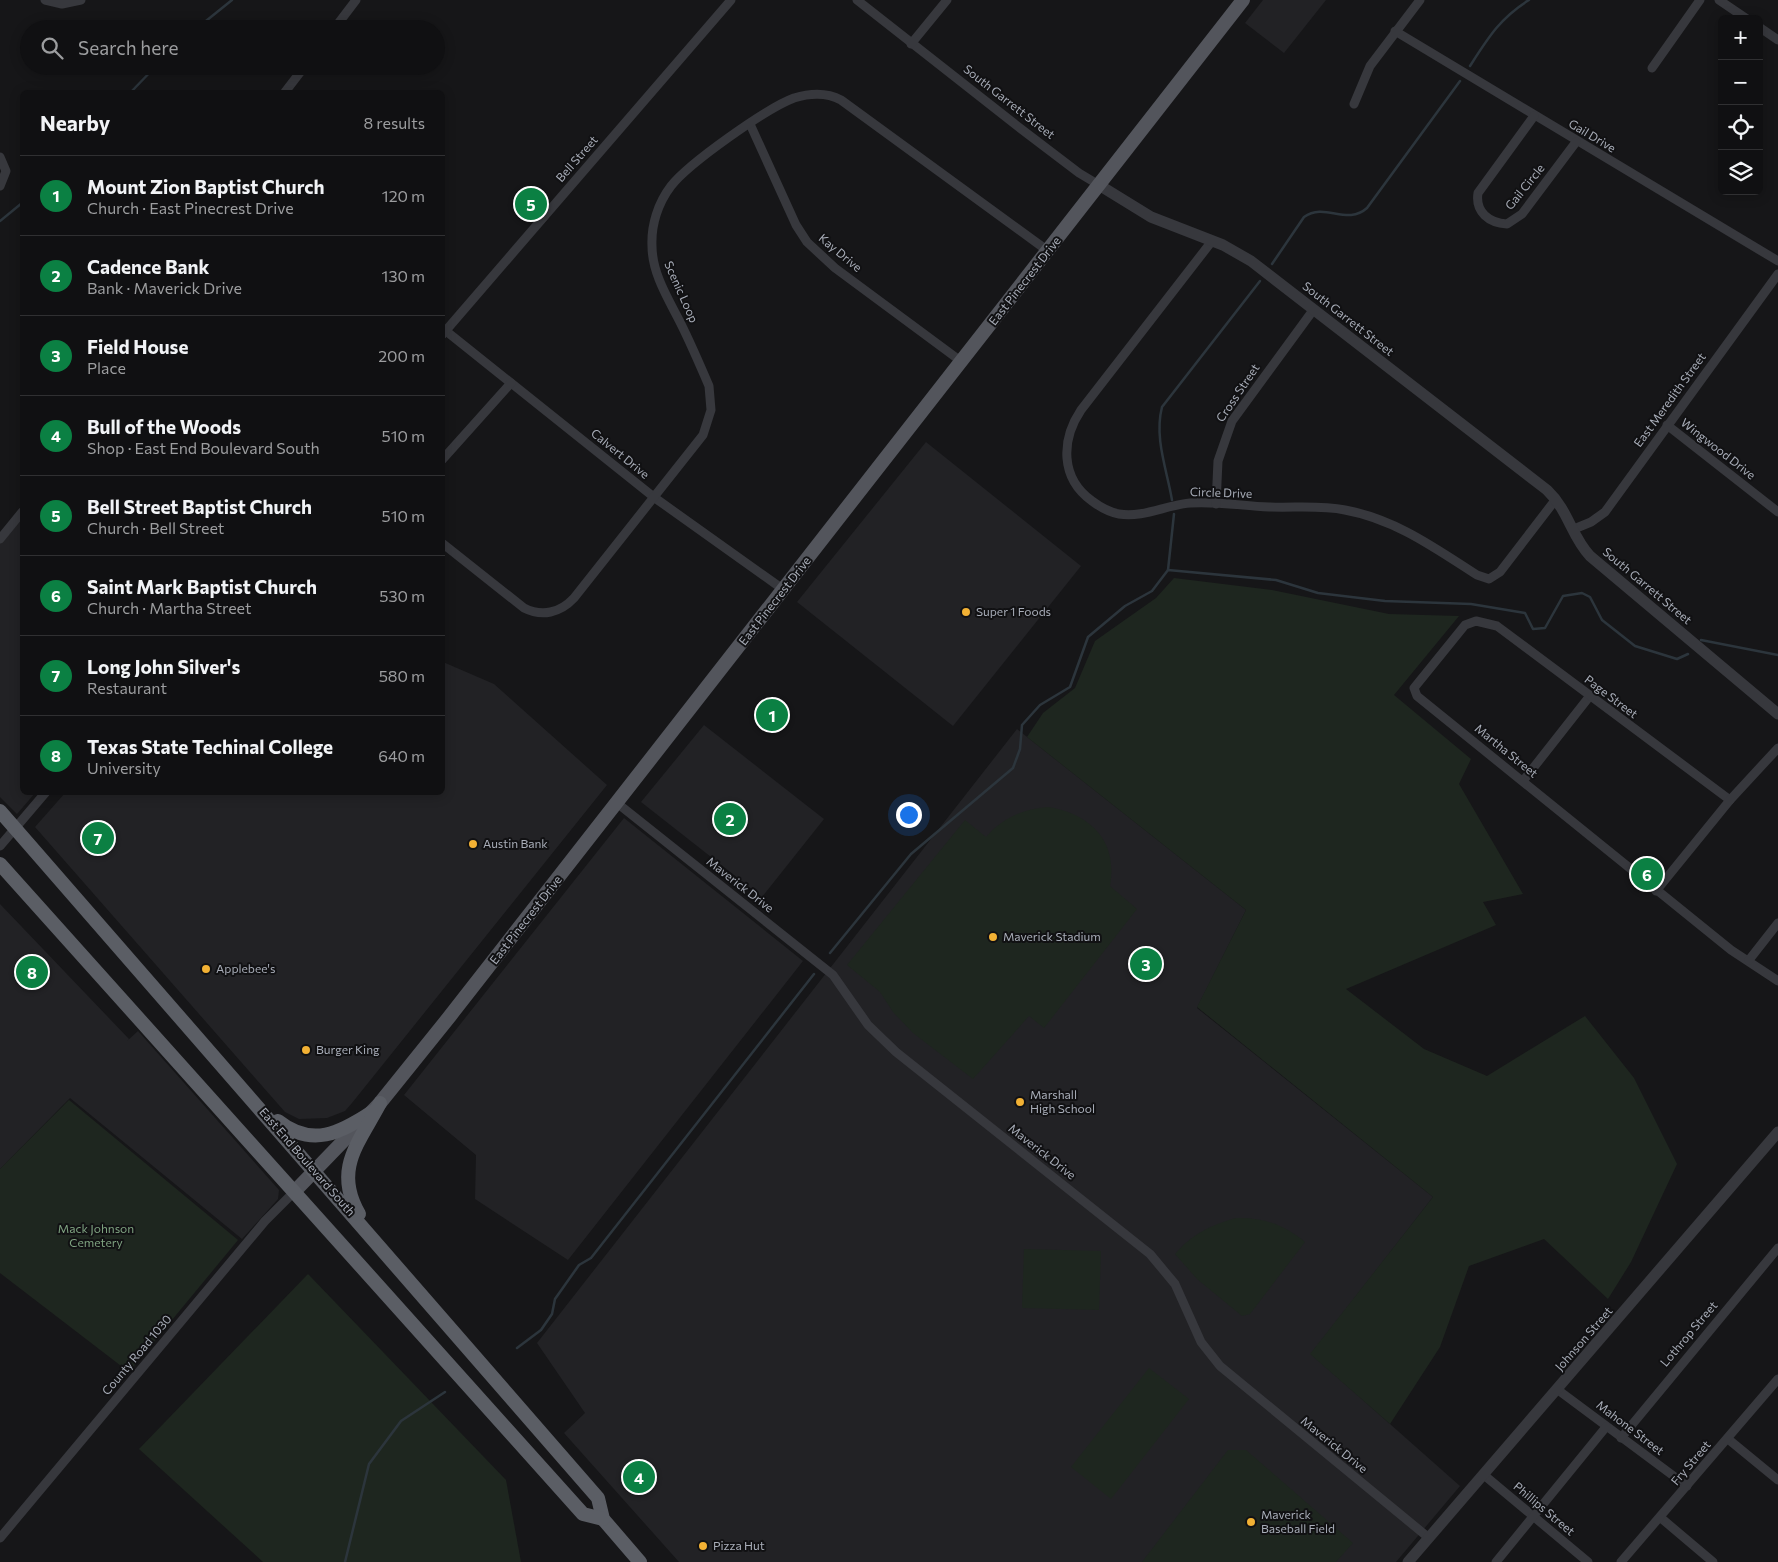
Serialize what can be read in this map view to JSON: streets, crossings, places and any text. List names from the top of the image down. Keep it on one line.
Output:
{"streets":{"highway":["East End Boulevard South"],"main road":["East Pinecrest Drive"],"street":["South Garrett Street","Gail Drive","Bell Street","Gail Circle","Kay Drive","Scenic Loop","Cross Street","East Meredith Street","Wingwood Drive","Calvert Drive","Circle Drive","Page Street","Martha Street","Maverick Drive","Lothrop Street","Johnson Street","County Road 1030","Mahone Street","Fry Street","Phillips Street"]},"crossings":[["South Garrett Street","East Pinecrest Drive"],["South Garrett Street","Cross Street"],["South Garrett Street","East Meredith Street"],["South Garrett Street","Circle Drive"],["Gail Drive","Gail Circle"],["Kay Drive","East Pinecrest Drive"],["Kay Drive","Scenic Loop"],["East Pinecrest Drive","Scenic Loop"],["East Pinecrest Drive","Calvert Drive"],["East Pinecrest Drive","Maverick Drive"],["East Pinecrest Drive","East End Boulevard South"],["East Pinecrest Drive","County Road 1030"],["Scenic Loop","Calvert Drive"],["Cross Street","Circle Drive"],["East Meredith Street","Wingwood Drive"],["Page Street","Martha Street"],["Maverick Drive","Johnson Street"],["East End Boulevard South","County Road 1030"],["Lothrop Street","Mahone Street"],["Johnson Street","Mahone Street"],["Johnson Street","Phillips Street"],["Mahone Street","Fry Street"]],"parks":["Mack Johnson Cemetery"],"places":["Super 1 Foods","Austin Bank","Maverick Stadium","Applebee's","Burger King","Marshall High School","Maverick Baseball Field","Pizza Hut"],"page":{"map_buttons":["+","−"],"search":"Search here","heading":["Nearby","8 results"],"list":[{"mark":"1","name":"Mount Zion Baptist Church","note":"Church · East Pinecrest Drive","value":"120 m"},{"mark":"2","name":"Cadence Bank","note":"Bank · Maverick Drive","value":"130 m"},{"mark":"3","name":"Field House","note":"Place","value":"200 m"},{"mark":"4","name":"Bull of the Woods","note":"Shop · East End Boulevard South","value":"510 m"},{"mark":"5","name":"Bell Street Baptist Church","note":"Church · Bell Street","value":"510 m"},{"mark":"6","name":"Saint Mark Baptist Church","note":"Church · Martha Street","value":"530 m"},{"mark":"7","name":"Long John Silver's","note":"Restaurant","value":"580 m"},{"mark":"8","name":"Texas State Techinal College","note":"University","value":"640 m"}],"pins":["5","1","2","7","6","3","8","4"]}}
